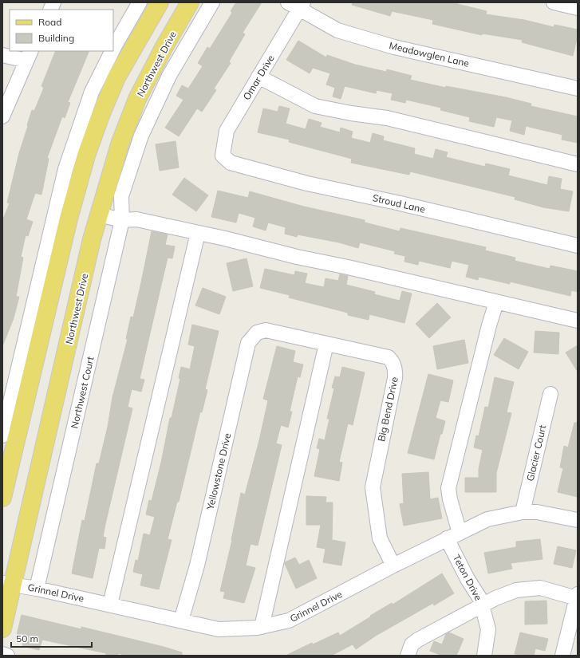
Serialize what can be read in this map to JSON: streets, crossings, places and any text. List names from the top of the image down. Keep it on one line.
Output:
{"streets":{"main road":["Northwest Drive"],"street":["Meadowglen Lane","Omar Drive","Stroud Lane","Northwest Court","Big Bend Drive","Glacier Court","Yellowstone Drive","Teton Drive","Grinnel Drive"]},"crossings":[["Meadowglen Lane","Omar Drive"],["Northwest Drive","Grinnel Drive"],["Omar Drive","Stroud Lane"],["Northwest Court","Grinnel Drive"],["Big Bend Drive","Yellowstone Drive"],["Big Bend Drive","Grinnel Drive"],["Glacier Court","Grinnel Drive"],["Yellowstone Drive","Grinnel Drive"],["Teton Drive","Grinnel Drive"]],"legend":["Road","Building"],"scale_bar":"50 m"}
